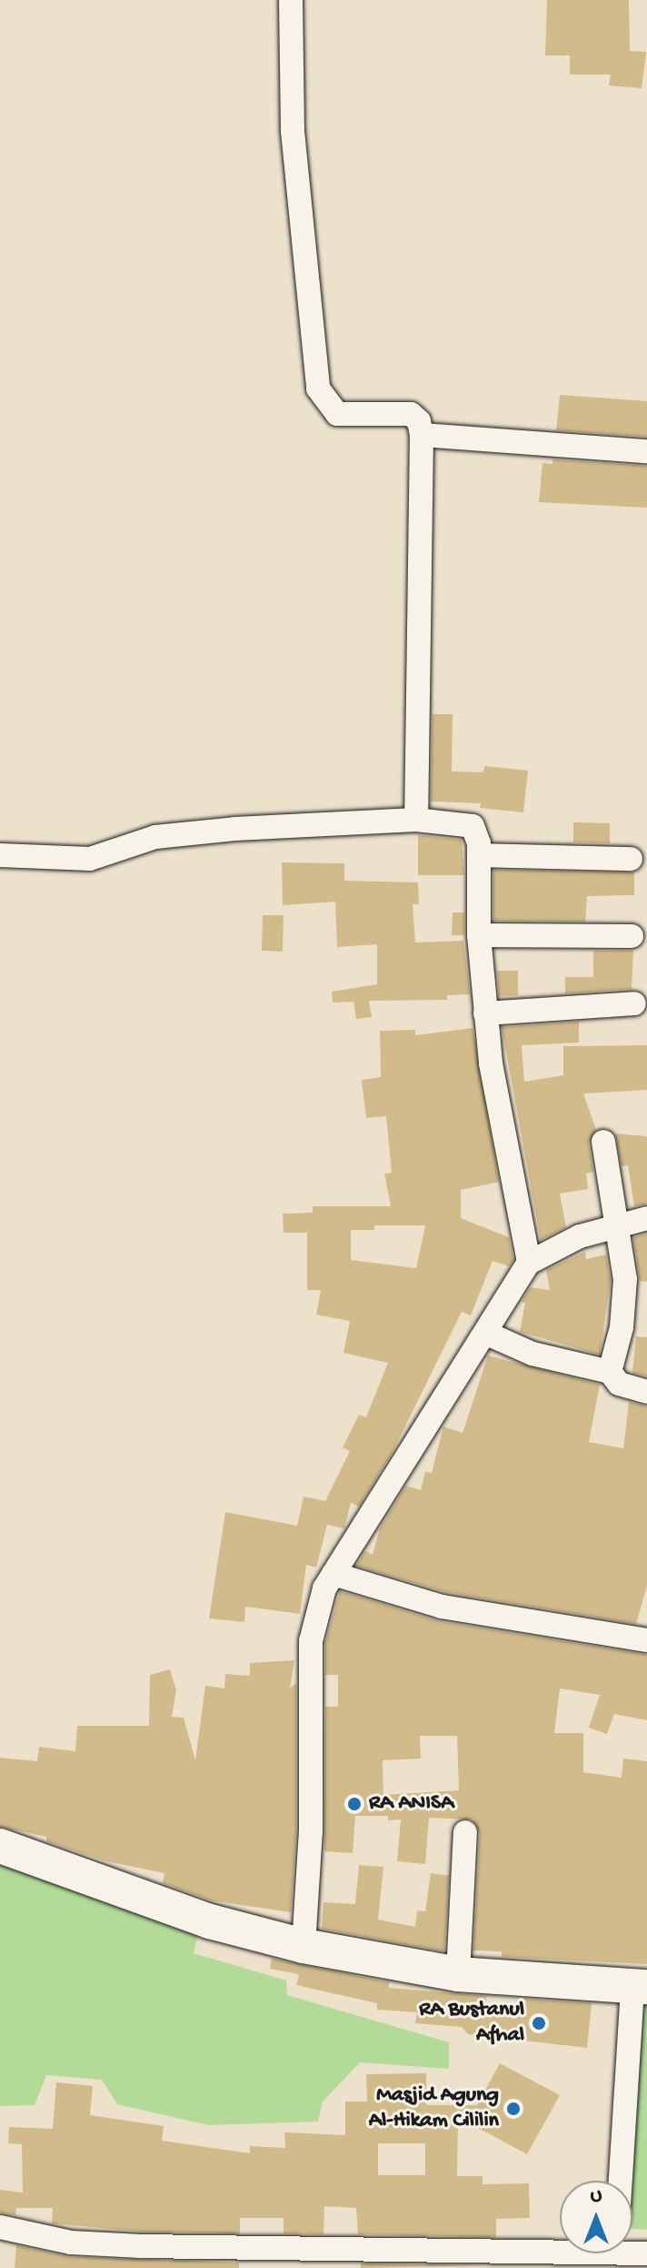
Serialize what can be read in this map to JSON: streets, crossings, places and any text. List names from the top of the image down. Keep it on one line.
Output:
{"places":["RA ANISA","RA Bustanul Afhal","Masjid Agung Al-Hikam Cililin"],"north":"top"}
